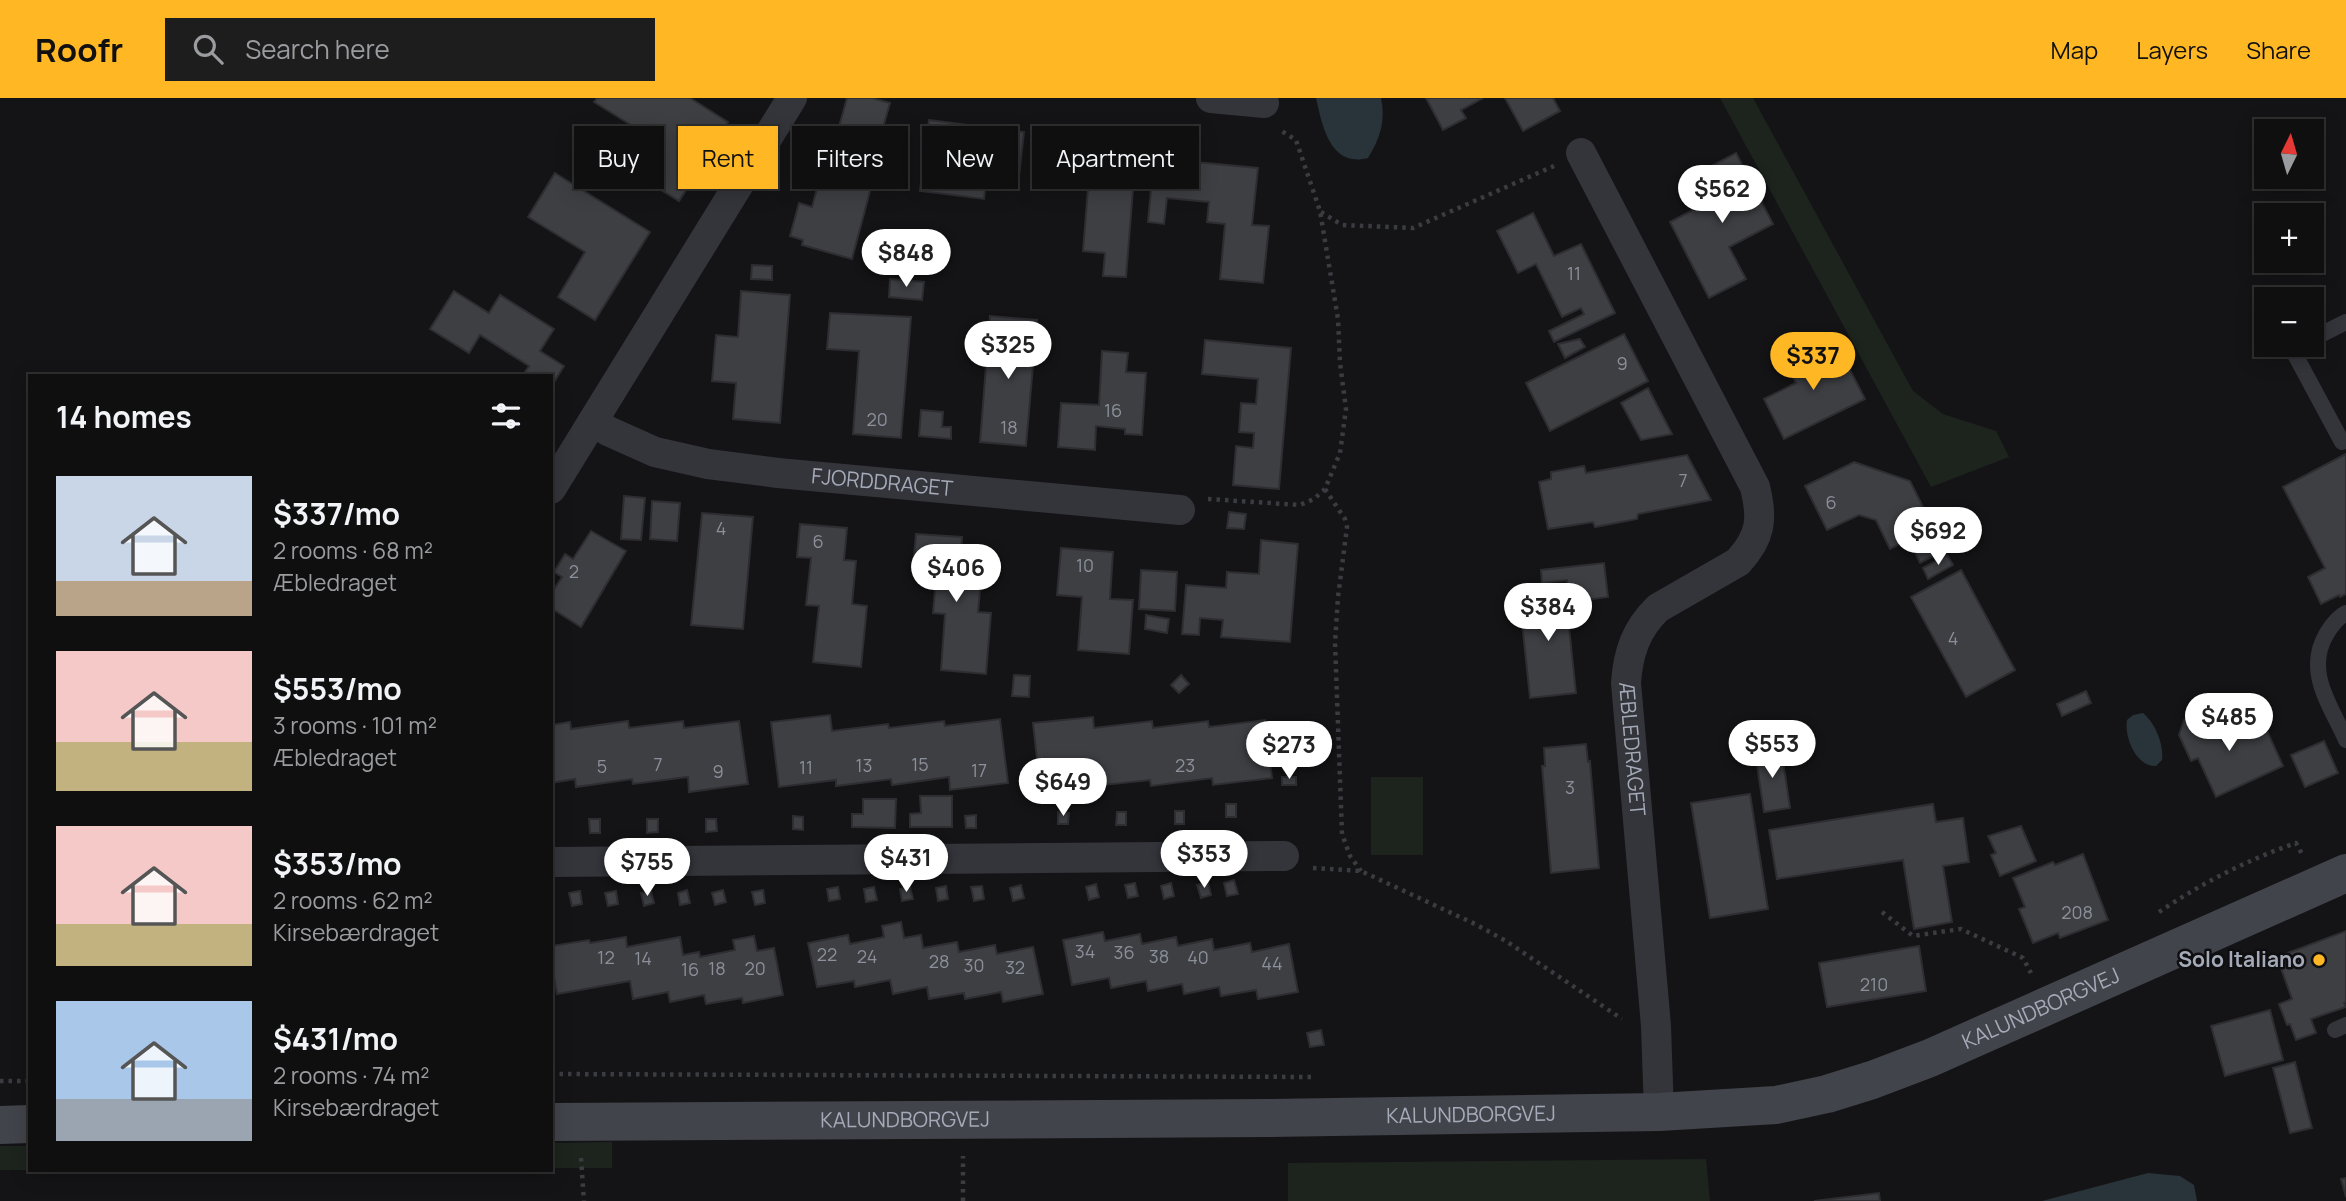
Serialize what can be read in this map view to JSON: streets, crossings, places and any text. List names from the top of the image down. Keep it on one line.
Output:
{"streets":{"street":["FJORDDRAGET","ÆBLEDRAGET","KALUNDBORGVEJ"]},"crossings":[["ÆBLEDRAGET","KALUNDBORGVEJ"]],"places":["Solo Italiano"],"house_numbers":["11","9","16","20","18","7","6","4","6","10","2","4","7","15","13","23","5","11","17","9","3","208","34","36","22","24","38","12","40","14","28","44","30","32","18","20","16","210"],"north":"top","page":{"header":"Roofr","search":"Search here","nav":["Map","Layers","Share"],"map_buttons":["+","−"],"chip":["Buy","Rent","Filters","New","Apartment"],"price":["$562","$848","$325","$337","$692","$406","$384","$485","$553","$273","$649","$353","$431","$755"],"heading":"14 homes","list":[{"name":"$337/mo","note":"2 rooms · 68 m² · Æbledraget"},{"name":"$553/mo","note":"3 rooms · 101 m² · Æbledraget"},{"name":"$353/mo","note":"2 rooms · 62 m² · Kirsebærdraget"},{"name":"$431/mo","note":"2 rooms · 74 m² · Kirsebærdraget"}]}}
